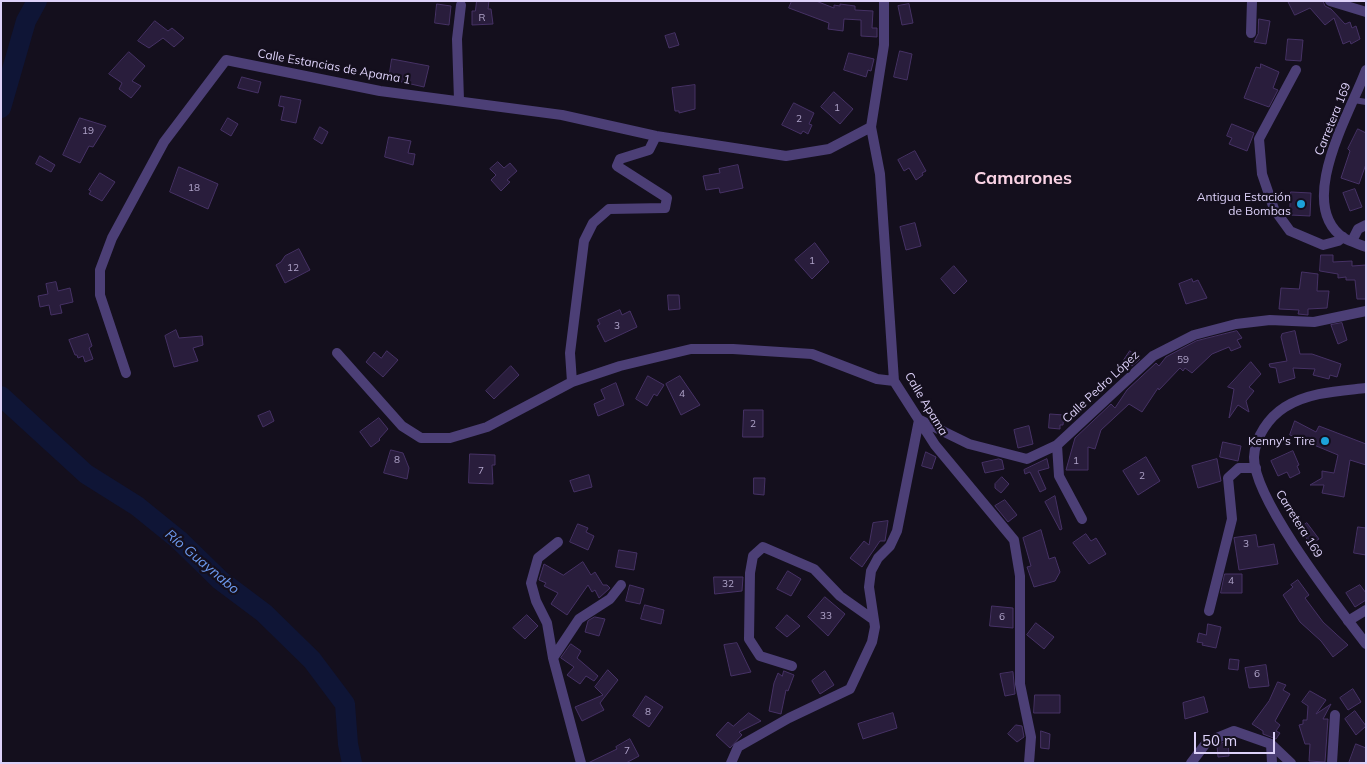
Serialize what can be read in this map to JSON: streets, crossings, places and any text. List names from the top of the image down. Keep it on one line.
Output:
{"streets":{"street":["Calle Estancias de Apama 1","Carretera 169","Calle Pedro López","Calle Apama"]},"crossings":[["Calle Estancias de Apama 1","Calle Apama"],["Calle Pedro López","Calle Apama"]],"districts":["Camarones"],"water":["Río Guaynabo"],"places":["Antigua Estación de Bombas","Kenny's Tire"],"house_numbers":["R","1","2","19","18","1","12","3","59","4","2","8","1","7","2","3","4","32","33","6","6","8","7"],"scale_bar":"50 m"}
